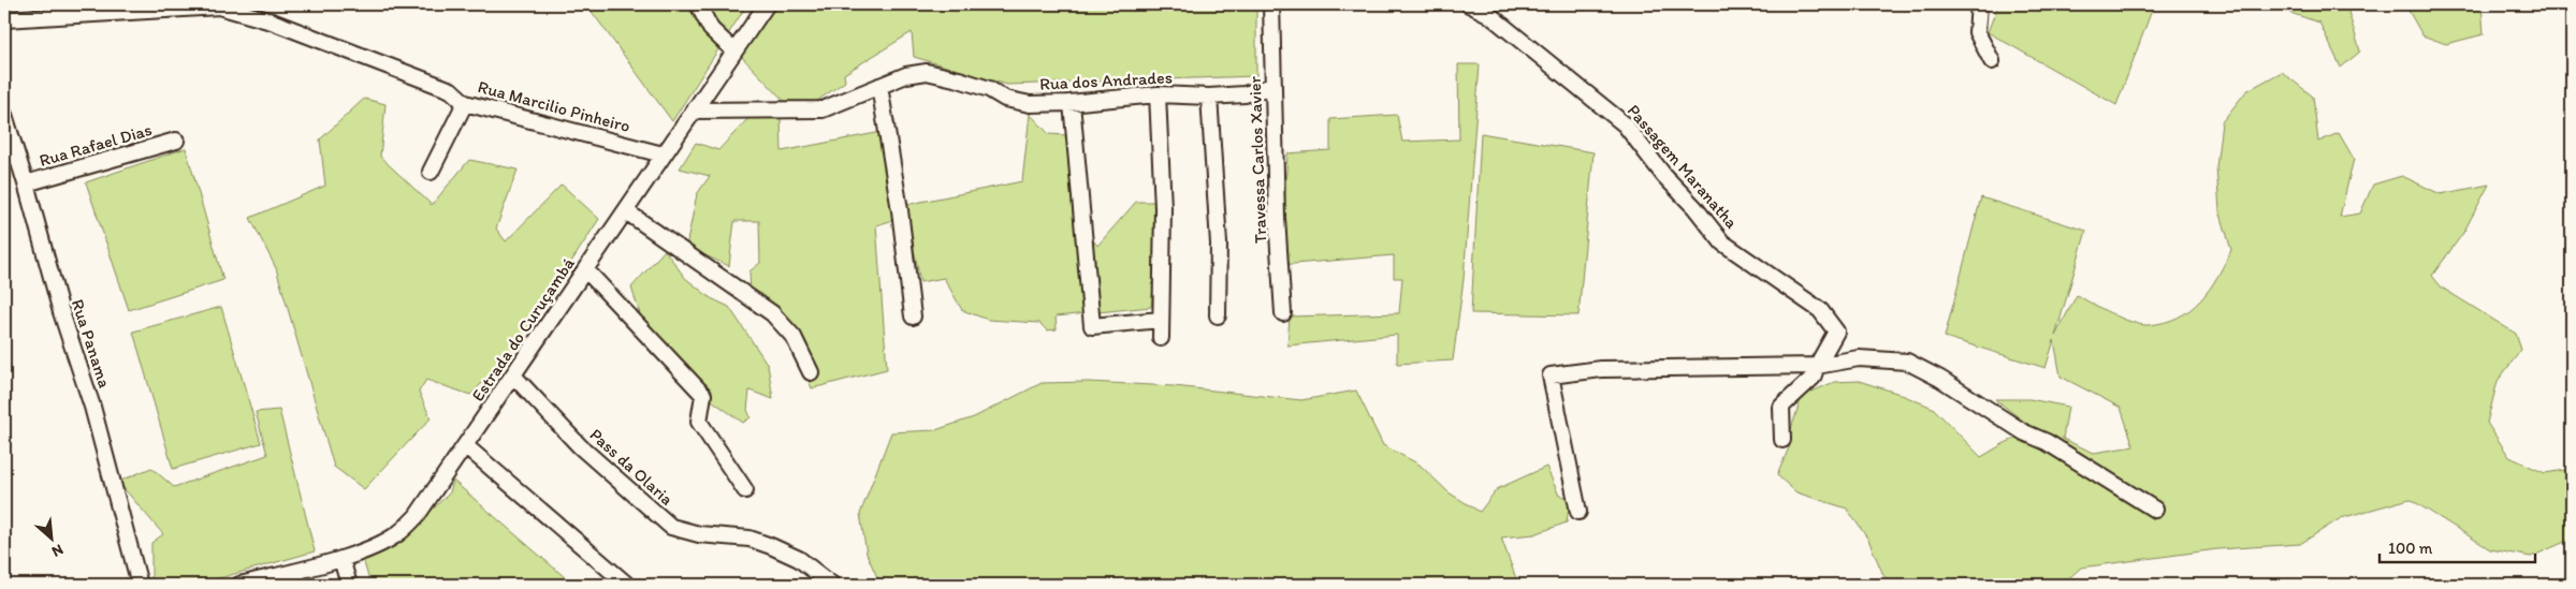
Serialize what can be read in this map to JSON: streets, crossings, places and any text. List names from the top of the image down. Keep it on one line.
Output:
{"streets":{"street":["Rua dos Andrades","Rua Marcilio Pinheiro","Rua Rafael Dias","Travessa Carlos Xavier","Passagem Maranatha","Estrada do Curuçambá","Rua Panama","Pass da Olaria"]},"crossings":[["Rua dos Andrades","Travessa Carlos Xavier"],["Rua dos Andrades","Estrada do Curuçambá"],["Rua Marcilio Pinheiro","Estrada do Curuçambá"],["Rua Rafael Dias","Rua Panama"],["Estrada do Curuçambá","Pass da Olaria"]],"scale_bar":"100 m","north":"bottom right"}
